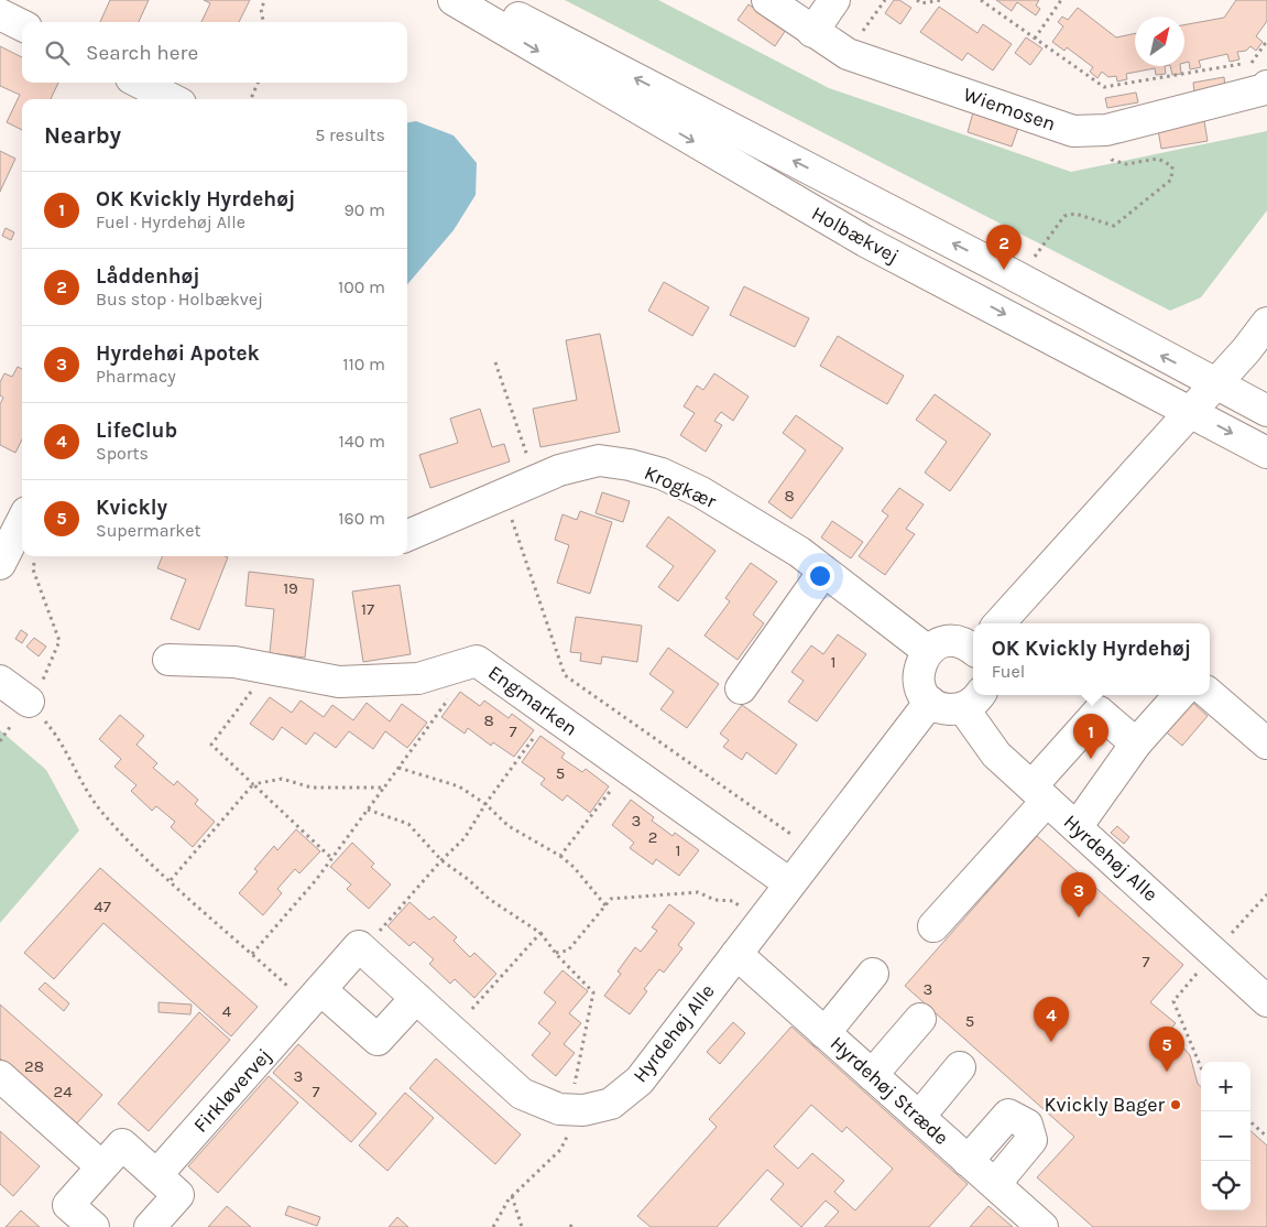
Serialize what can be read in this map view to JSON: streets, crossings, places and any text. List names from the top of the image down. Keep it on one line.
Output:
{"streets":{"street":["Wiemosen","Holbækvej","Krogkær","Engmarken","Hyrdehøj Alle","Firkløvervej","Hyrdehøj Stræde"]},"crossings":[["Engmarken","Hyrdehøj Alle"],["Hyrdehøj Alle","Hyrdehøj Stræde"]],"places":["Kvickly Bager"],"house_numbers":["8","19","17","1","8","7","5","3","2","1","47","7","3","4","5","28","3","24","7"],"north":"top right","page":{"search":"Search here","heading":["Nearby","5 results"],"list":[{"mark":"1","name":"OK Kvickly Hyrdehøj","note":"Fuel · Hyrdehøj Alle","value":"90 m"},{"mark":"2","name":"Låddenhøj","note":"Bus stop · Holbækvej","value":"100 m"},{"mark":"3","name":"Hyrdehøi Apotek","note":"Pharmacy","value":"110 m"},{"mark":"4","name":"LifeClub","note":"Sports","value":"140 m"},{"mark":"5","name":"Kvickly","note":"Supermarket","value":"160 m"}],"pins":["2","1","3","4","5"],"popup":["OK Kvickly Hyrdehøj","Fuel"],"map_buttons":["+","−"]}}
